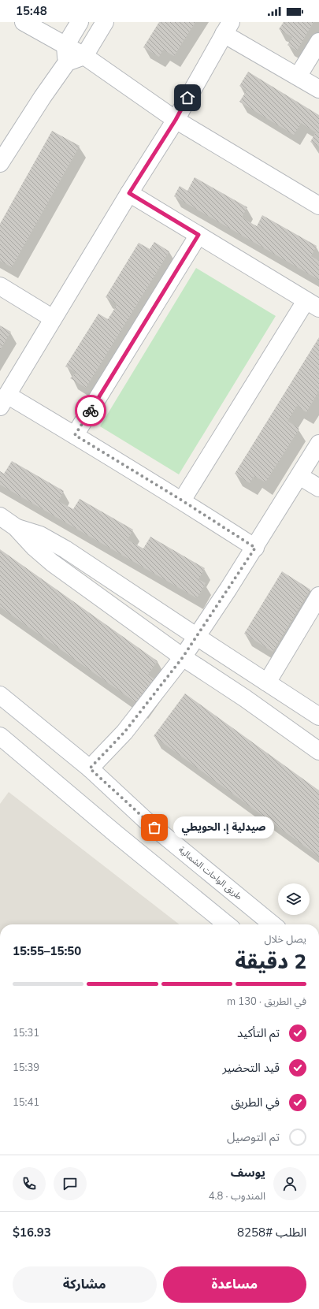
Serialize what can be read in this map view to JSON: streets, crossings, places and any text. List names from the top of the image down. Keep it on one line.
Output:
{"streets":{"street":["طريق الواحات الشمالية"]},"places":["صيدلية إ. الحويطي"],"page":{"status":"15:48","bubble":"صيدلية إ. الحويطي","heading":["2 دقيقة","يصل خلال","15:50–15:55"],"panel":["يوسف","المندوب · 4.8","الطلب #8258","$16.93"],"bar":"في الطريق · 130 m","list":[["تم التأكيد","15:31"],["قيد التحضير","15:39"],["في الطريق","15:41"],"تم التوصيل"],"buttons":["مساعدة","مشاركة"]}}
